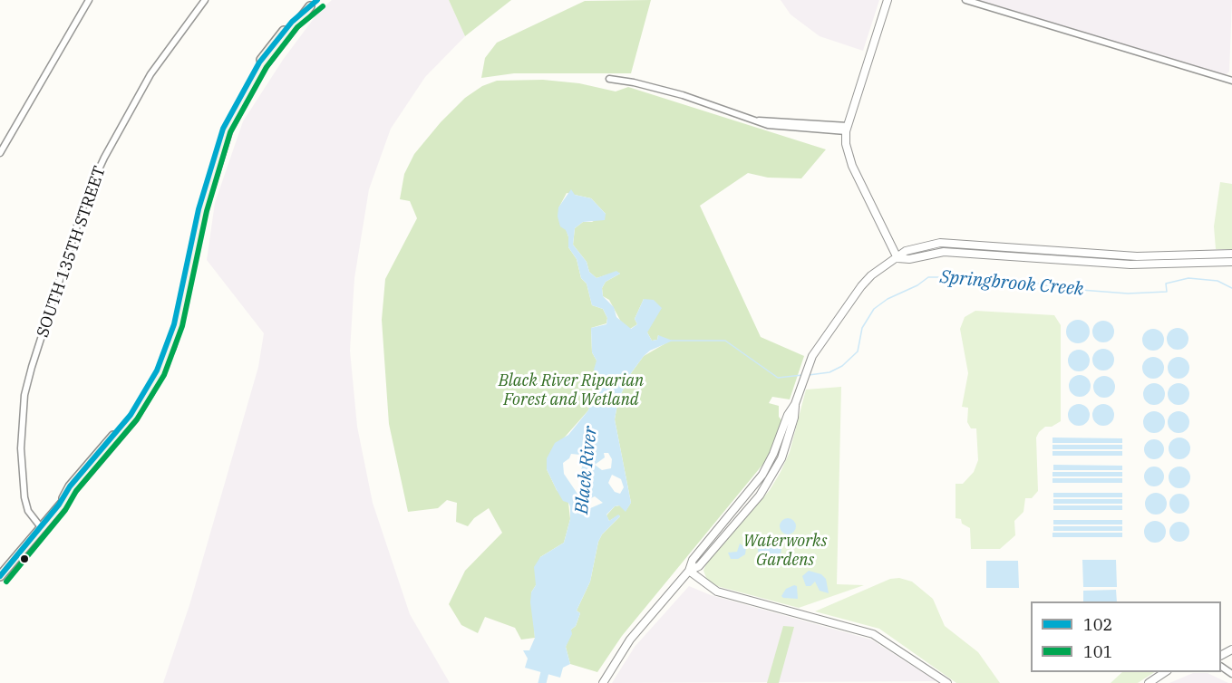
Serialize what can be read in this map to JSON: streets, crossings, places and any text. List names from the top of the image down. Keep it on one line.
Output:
{"streets":{"street":["SOUTH 135TH STREET"]},"water":["Springbrook Creek","Black River"],"parks":["Black River Riparian Forest and Wetland","Waterworks Gardens"],"lines":["transit line 102","transit line 101"],"legend":["102","101"]}
